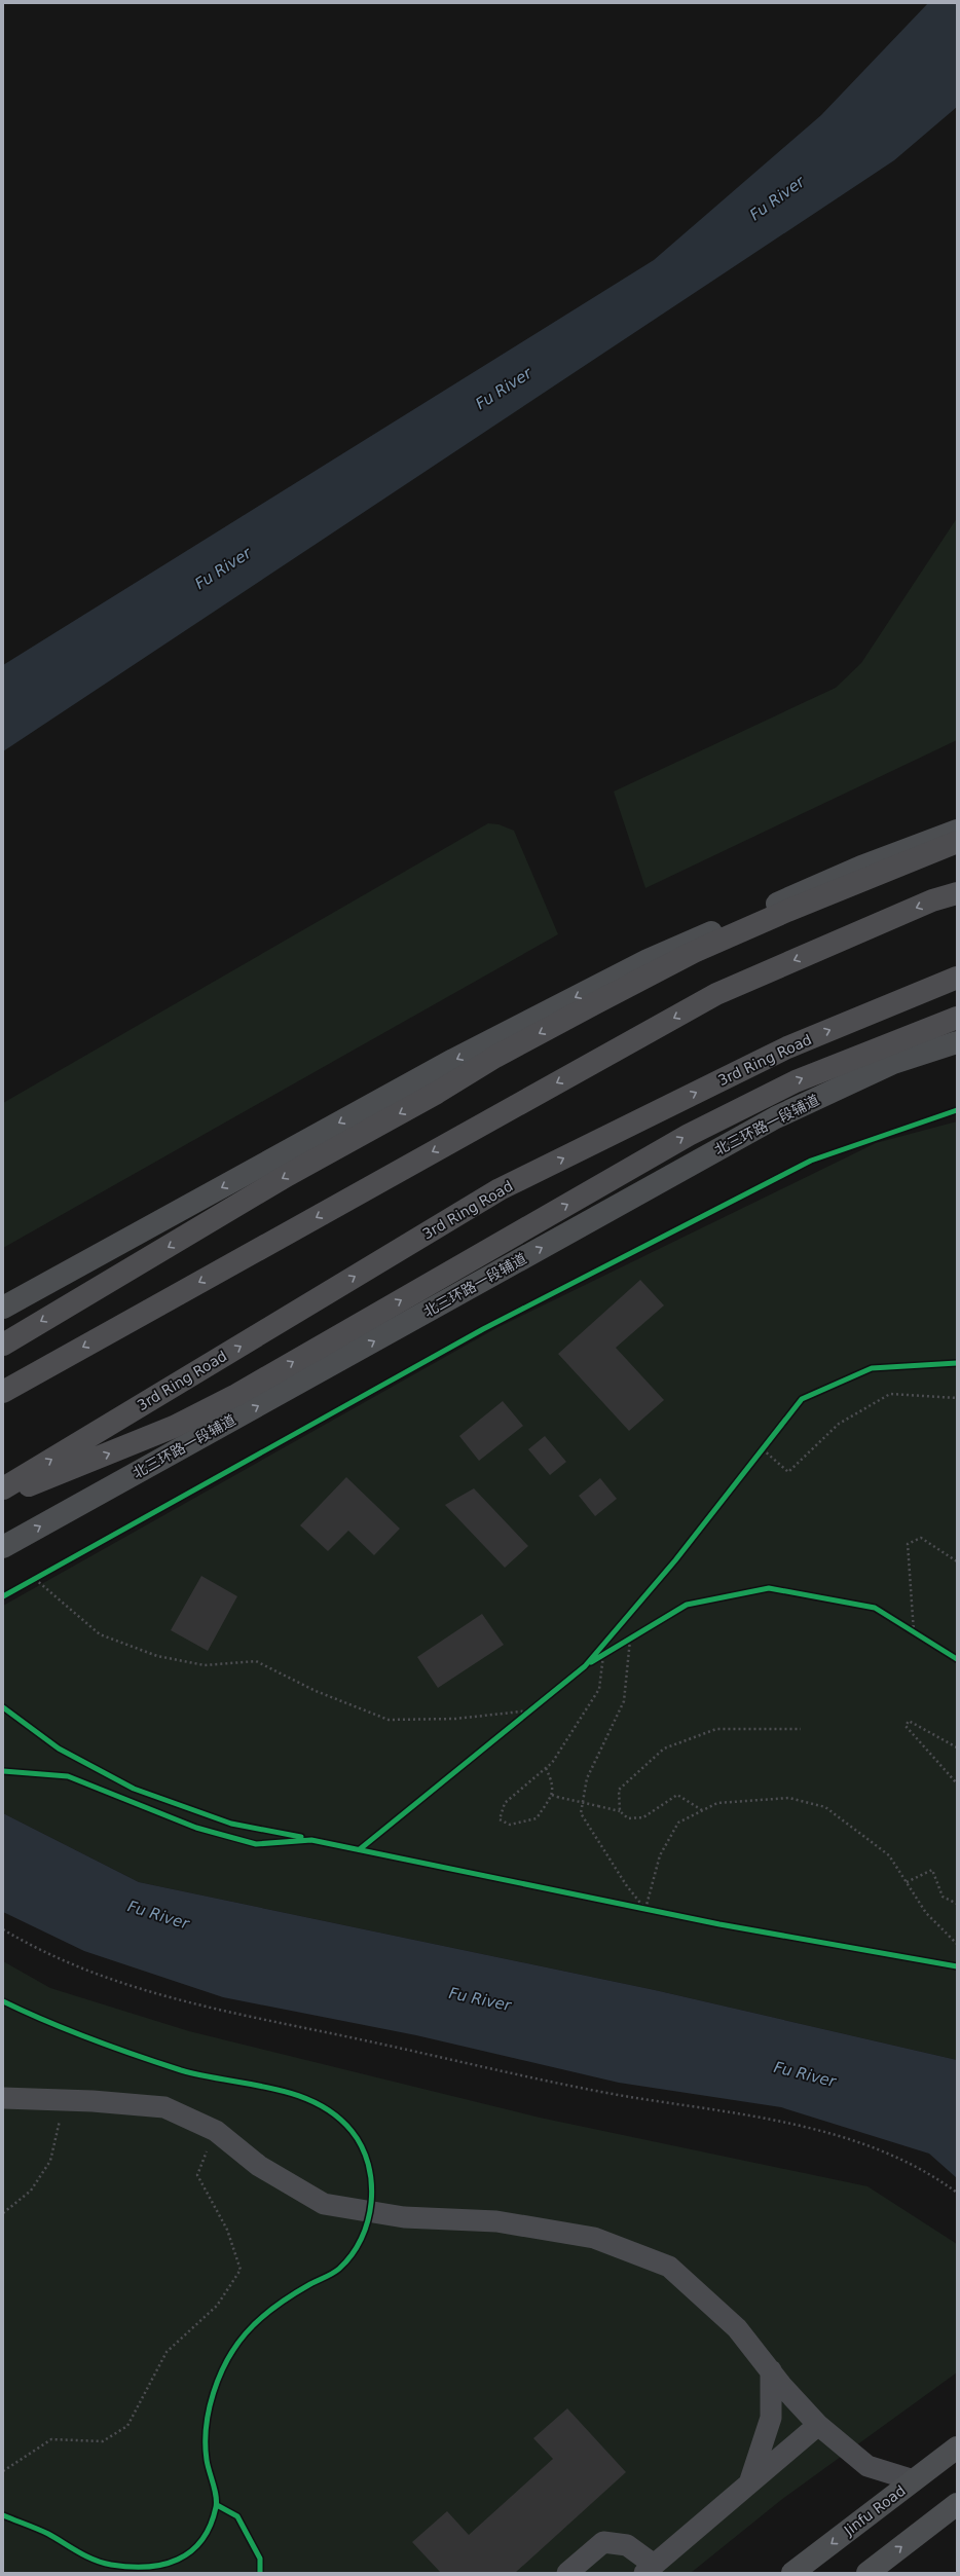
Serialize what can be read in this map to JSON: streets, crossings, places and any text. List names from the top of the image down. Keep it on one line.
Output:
{"streets":{"highway":["3rd Ring Road"],"main road":["北三环路一段辅道","Jinfu Road"]},"water":["Fu River"]}
